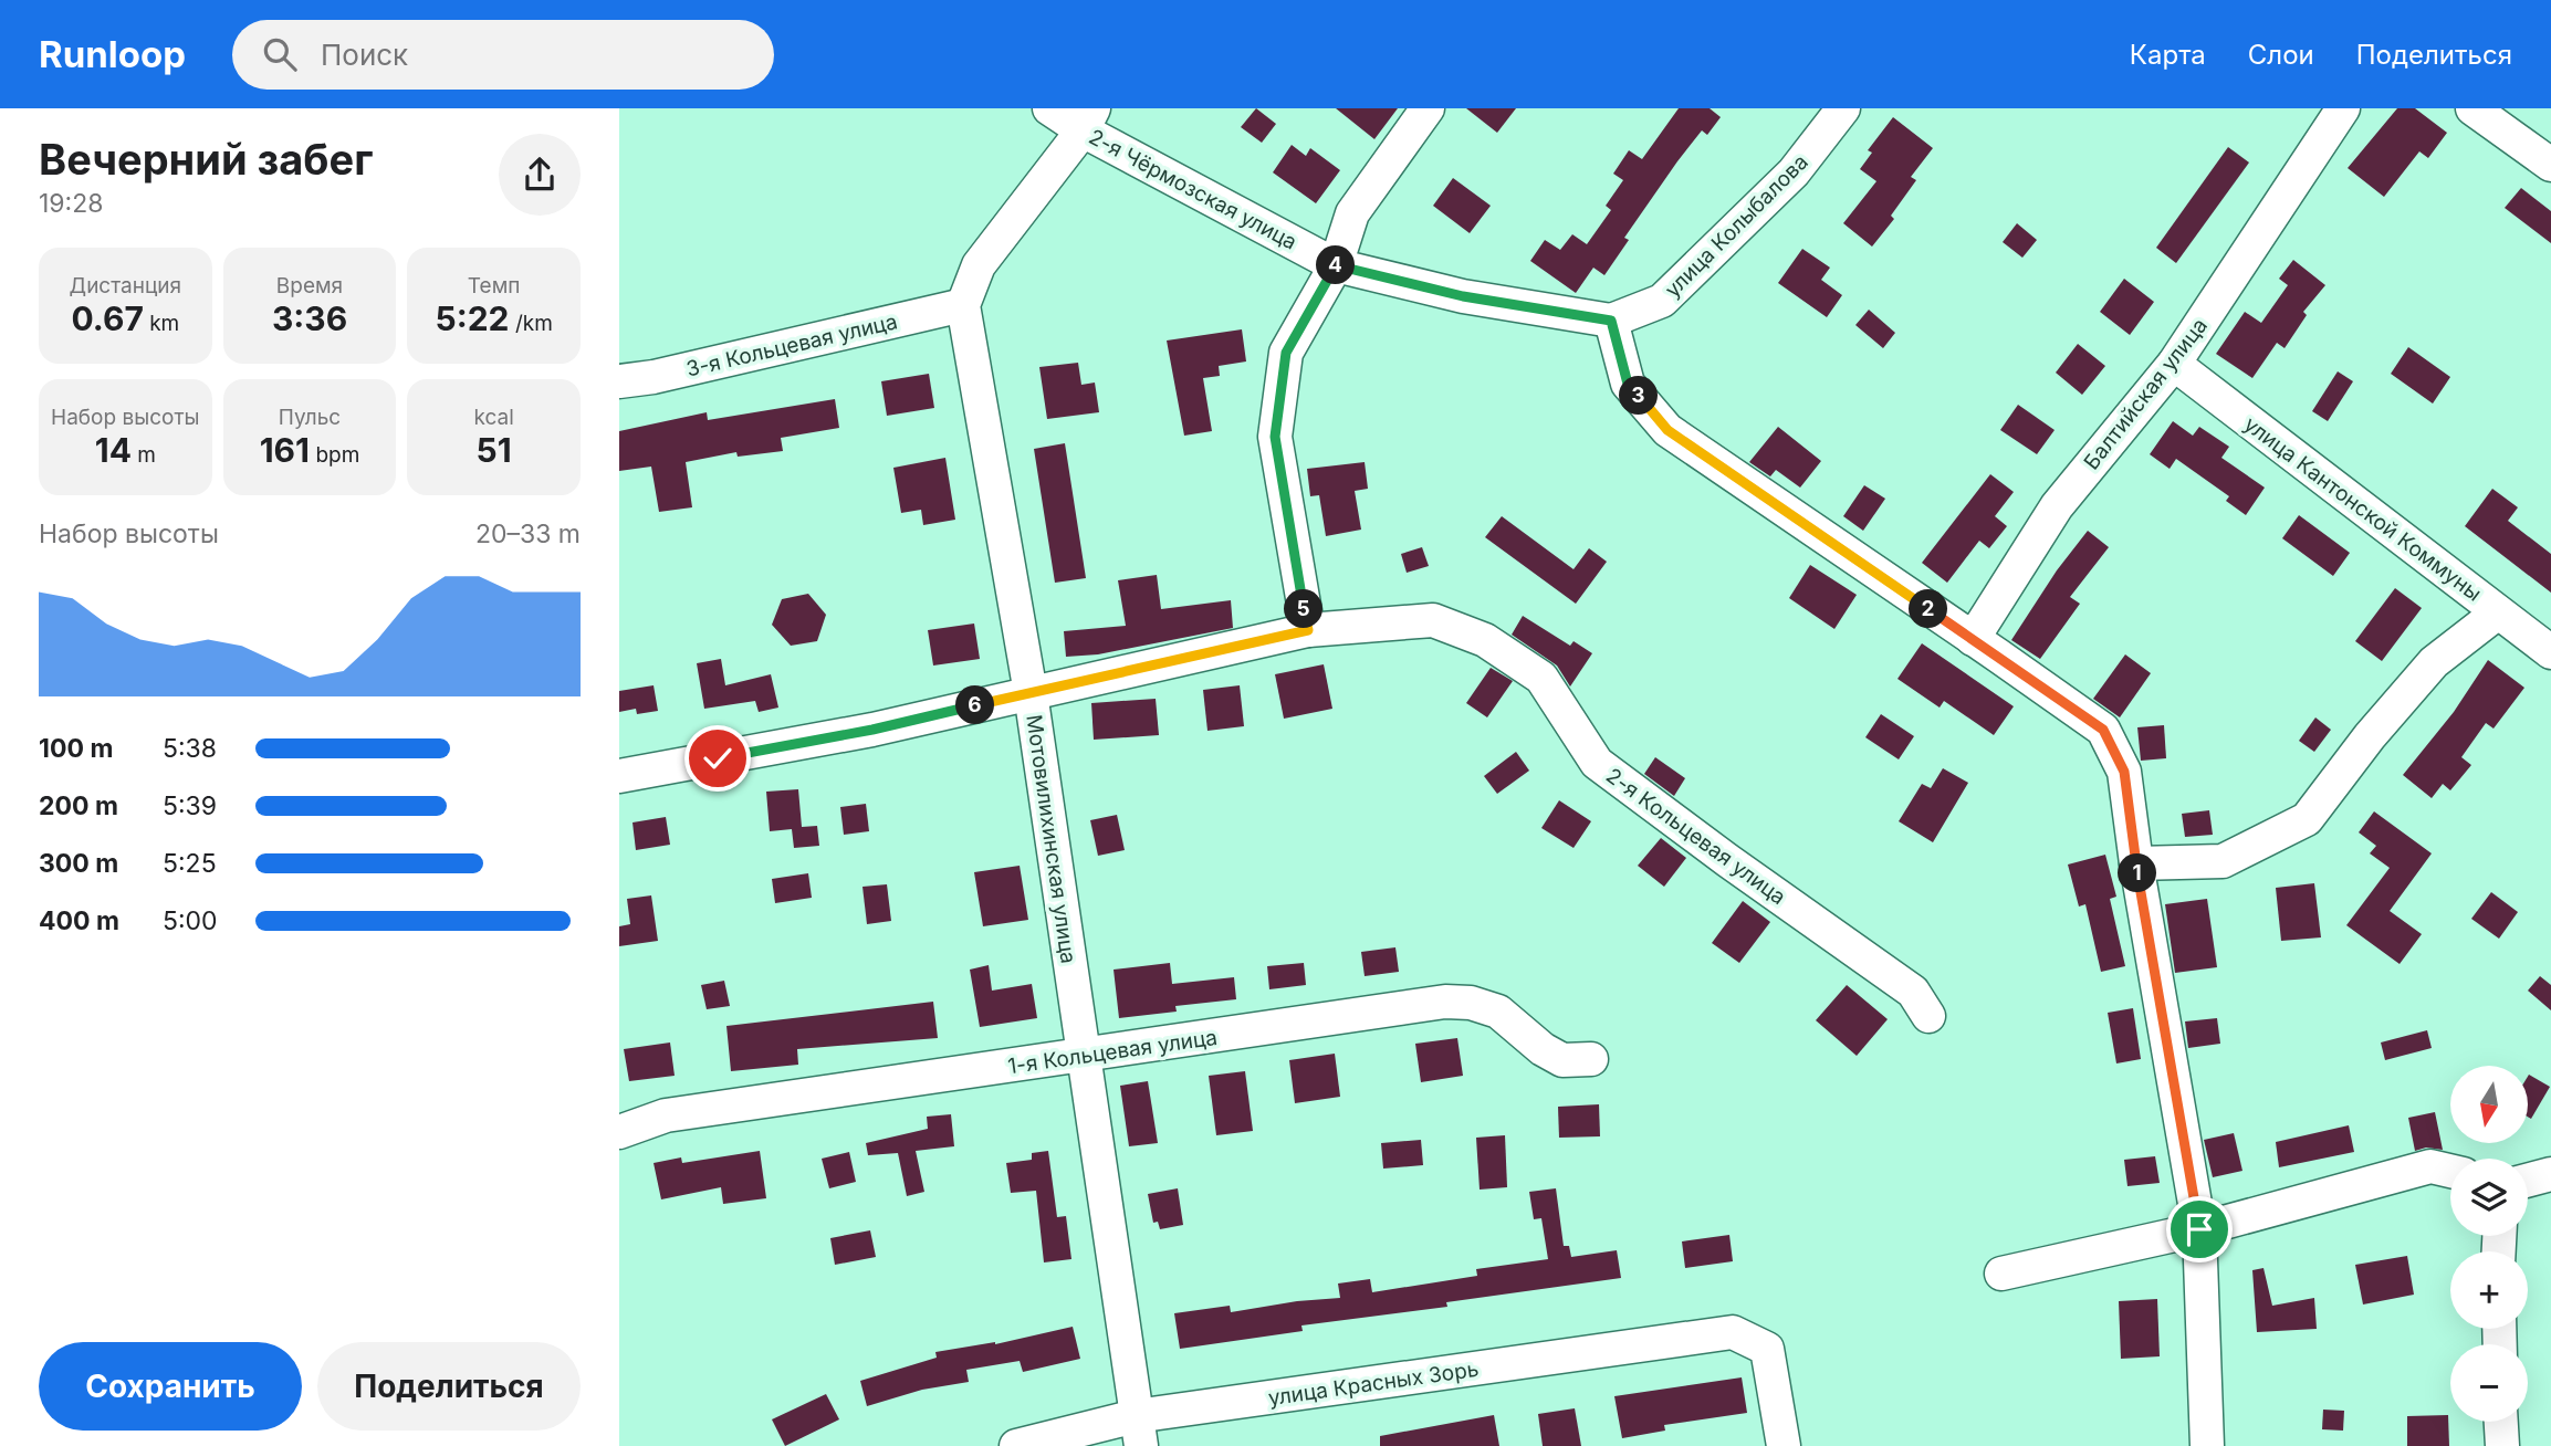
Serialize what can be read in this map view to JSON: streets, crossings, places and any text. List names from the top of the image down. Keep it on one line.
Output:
{"streets":{"street":["2-я Чёрмозская улица","улица Колыбалова","3-я Кольцевая улица","Балтийская улица","улица Кантонской Коммуны","2-я Кольцевая улица","Мотовилихинская улица","1-я Кольцевая улица","улица Красных Зорь"]},"crossings":[["2-я Чёрмозская улица","улица Колыбалова"],["3-я Кольцевая улица","Мотовилихинская улица"],["Балтийская улица","улица Кантонской Коммуны"],["2-я Кольцевая улица","Мотовилихинская улица"],["Мотовилихинская улица","1-я Кольцевая улица"],["Мотовилихинская улица","улица Красных Зорь"]],"north":"bottom","page":{"header":"Runloop","search":"Поиск","nav":["Карта","Слои","Поделиться"],"heading":["Вечерний забег","19:28"],"stats":[["Дистанция","0.67 km"],["Время","3:36"],["Темп","5:22 /km"],["Набор высоты","14 m"],["Пульс","161 bpm"],["kcal","51"]],"pins":["4","3","2","5","6","1"],"chart":["Набор высоты","20–33 m"],"list":[{"name":"100 m","note":"5:38"},{"name":"200 m","note":"5:39"},{"name":"300 m","note":"5:25"},{"name":"400 m","note":"5:00"}],"map_buttons":["+","−"],"buttons":["Сохранить","Поделиться"]}}
